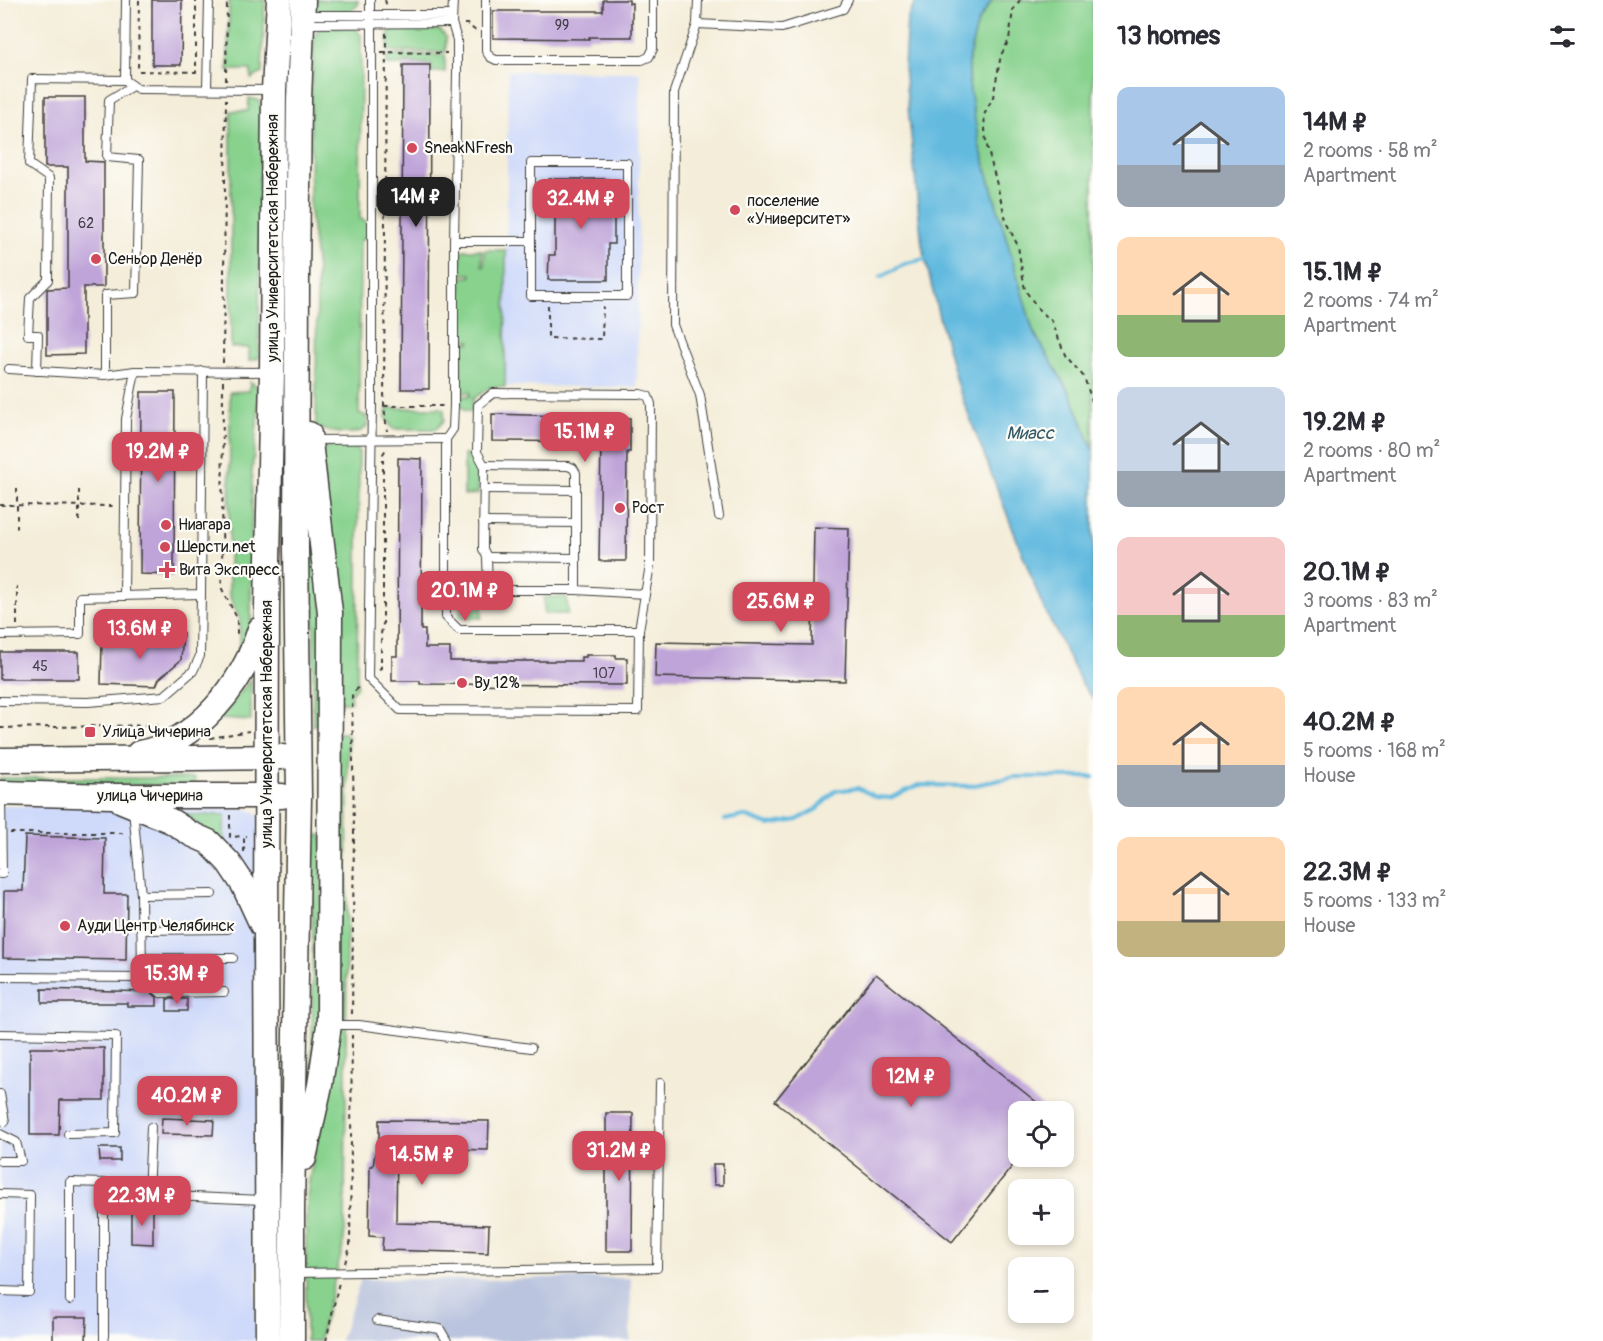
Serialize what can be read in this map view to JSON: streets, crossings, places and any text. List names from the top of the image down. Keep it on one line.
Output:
{"streets":{"main road":["улица Университетская Набережная","улица Чичерина"]},"crossings":[["улица Университетская Набережная","улица Чичерина"]],"water":["Миасс"],"places":{"other":["SneakNFresh","поселение «Университет»","Сеньор Денёр","Рост","Ниагара","Шерсти.net","Ву 12%","Ауди Центр Челябинск"],"health":["Вита Экспресс"],"transit":["Улица Чичерина"]},"house_numbers":["99","62","45","107"],"page":{"heading":"13 homes","list":[{"name":"14M ₽","note":"2 rooms · 58 m² · Apartment"},{"name":"15.1M ₽","note":"2 rooms · 74 m² · Apartment"},{"name":"19.2M ₽","note":"2 rooms · 80 m² · Apartment"},{"name":"20.1M ₽","note":"3 rooms · 83 m² · Apartment"},{"name":"40.2M ₽","note":"5 rooms · 168 m² · House"},{"name":"22.3M ₽","note":"5 rooms · 133 m² · House"}],"price":["14M ₽","32.4M ₽","15.1M ₽","19.2M ₽","20.1M ₽","25.6M ₽","13.6M ₽","15.3M ₽","12M ₽","40.2M ₽","31.2M ₽","14.5M ₽","22.3M ₽"],"map_buttons":["+","−"]}}
